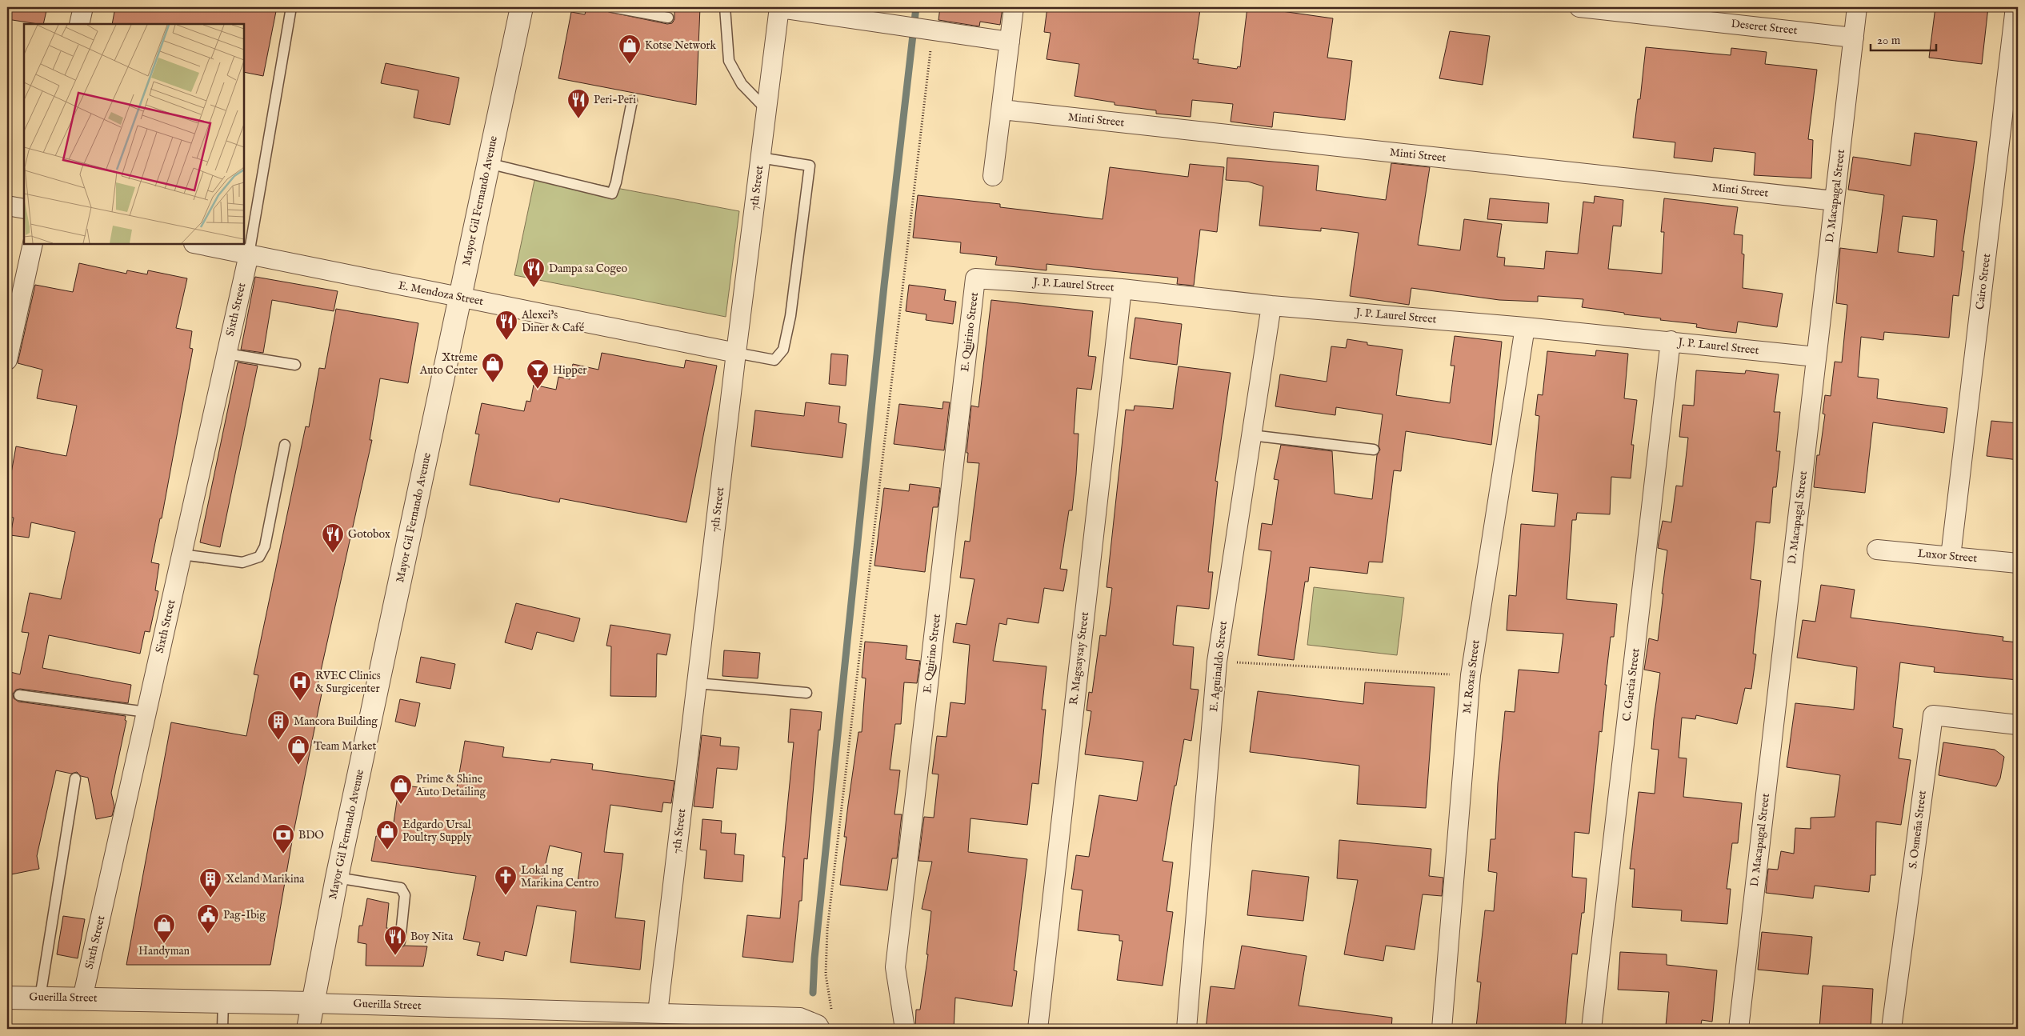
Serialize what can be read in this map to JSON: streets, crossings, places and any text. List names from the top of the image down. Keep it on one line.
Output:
{"streets":{"street":["Deseret Street","Minti Street","7th Street","D. Macapagal Street","Mayor Gil Fernando Avenue","Cairo Street","J. P. Laurel Street","E. Mendoza Street","Sixth Street","E. Quirino Street","Luxor Street","R. Magsaysay Street","E. Aguinaldo Street","M. Roxas Street","C. Garcia Street","S. Osmeña Street","Guerilla Street"]},"crossings":[["Deseret Street","D. Macapagal Street"],["Minti Street","D. Macapagal Street"],["7th Street","E. Mendoza Street"],["7th Street","Guerilla Street"],["D. Macapagal Street","J. P. Laurel Street"],["Mayor Gil Fernando Avenue","E. Mendoza Street"],["Mayor Gil Fernando Avenue","Guerilla Street"],["Cairo Street","Luxor Street"],["J. P. Laurel Street","E. Quirino Street"],["J. P. Laurel Street","R. Magsaysay Street"],["J. P. Laurel Street","E. Aguinaldo Street"],["J. P. Laurel Street","M. Roxas Street"],["J. P. Laurel Street","C. Garcia Street"],["E. Mendoza Street","Sixth Street"],["Sixth Street","Guerilla Street"]],"places":{"shop":["Kotse Network","Xtreme Auto Center","Team Market","Prime & Shine Auto Detailing","Edgardo Ursal Poultry Supply","Handyman"],"restaurant":["Peri-Peri","Dampa sa Cogeo","Alexei's Diner & Café","Gotobox","Boy Nita"],"bar":["Hipper"],"hospital":["RVEC Clinics & Surgicenter"],"building":["Mancora Building","Xeland Marikina"],"bank":["BDO"],"church":["Lokal ng Marikina Centro"],"public building":["Pag-Ibig"]},"scale_bar":"20 m"}
